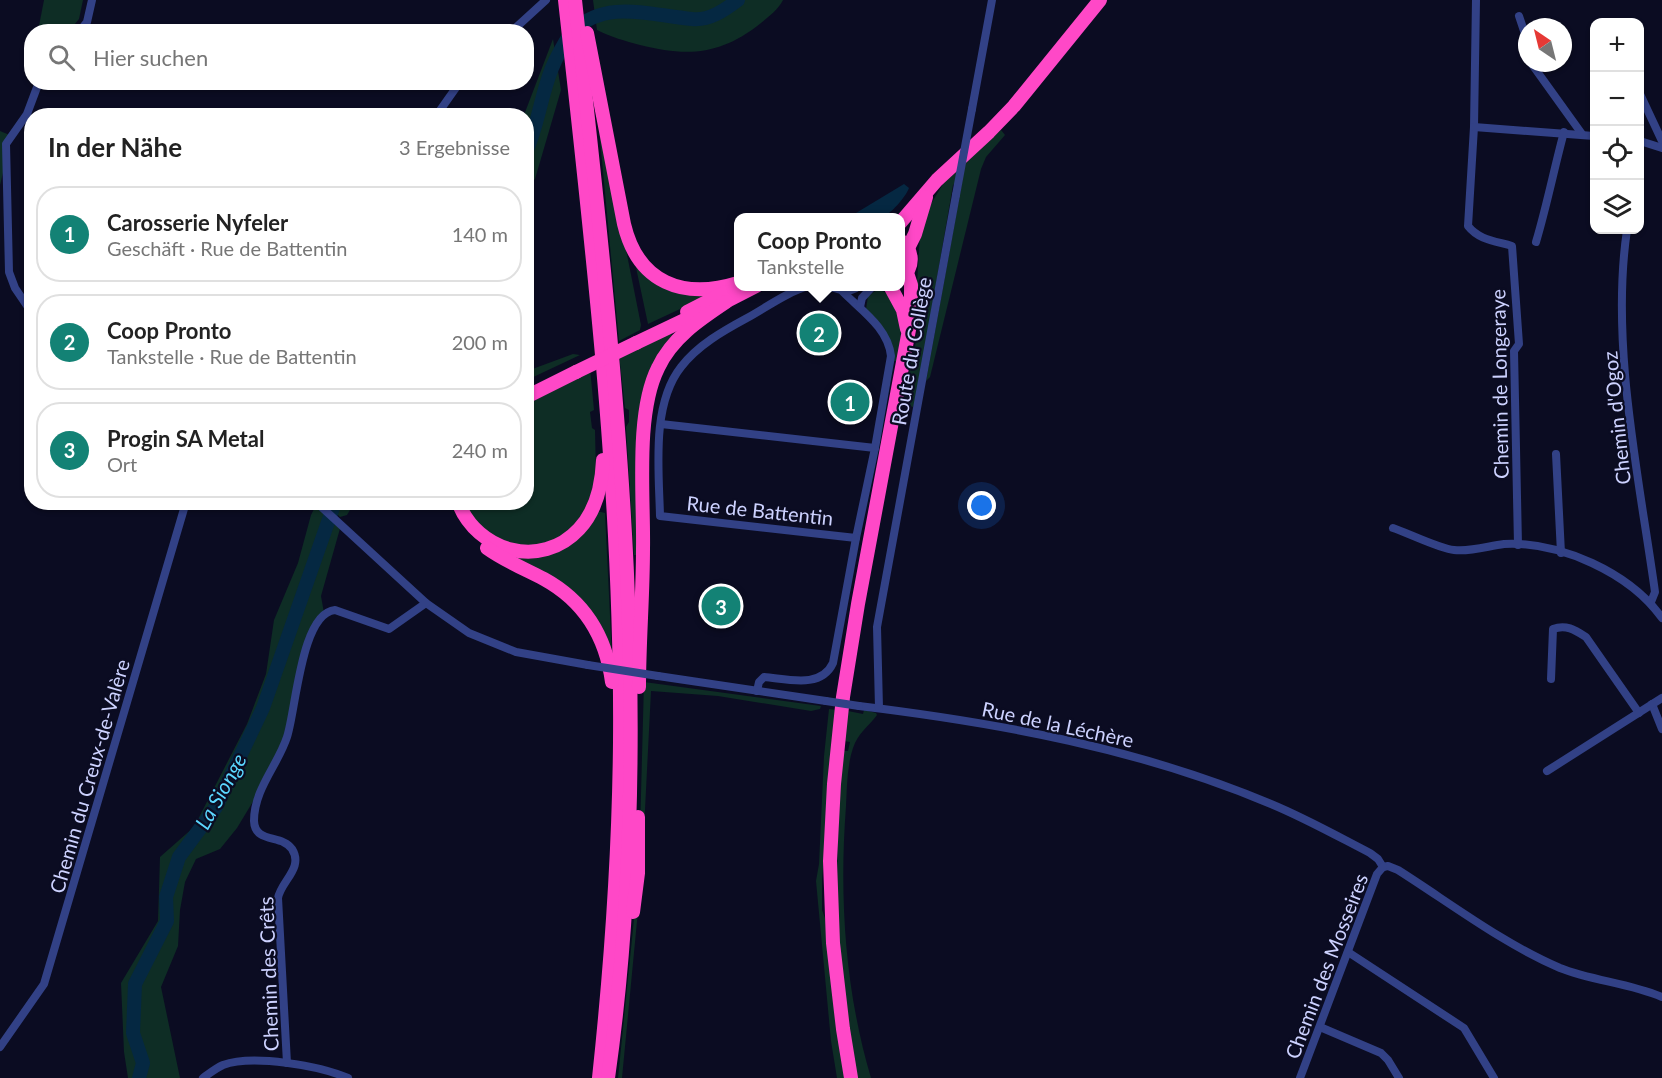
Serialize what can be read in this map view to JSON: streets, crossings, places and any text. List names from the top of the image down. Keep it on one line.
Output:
{"streets":{"street":["Route du Collège","Chemin de Longeraye","Chemin d'Ogoz","Rue de Battentin","Rue de la Léchère","Chemin du Creux-de-Valère","Chemin des Mosseires","Chemin des Crêts"]},"crossings":[["Route du Collège","Rue de la Léchère"],["Rue de la Léchère","Chemin des Mosseires"],["Rue de la Léchère","Chemin des Crêts"]],"water":["La Sionge"],"north":"top left","page":{"map_buttons":["+","−"],"search":"Hier suchen","heading":["In der Nähe","3 Ergebnisse"],"list":[{"mark":"1","name":"Carosserie Nyfeler","note":"Geschäft · Rue de Battentin","value":"140 m"},{"mark":"2","name":"Coop Pronto","note":"Tankstelle · Rue de Battentin","value":"200 m"},{"mark":"3","name":"Progin SA Metal","note":"Ort","value":"240 m"}],"popup":["Coop Pronto","Tankstelle"],"pins":["2","1","3"]}}
